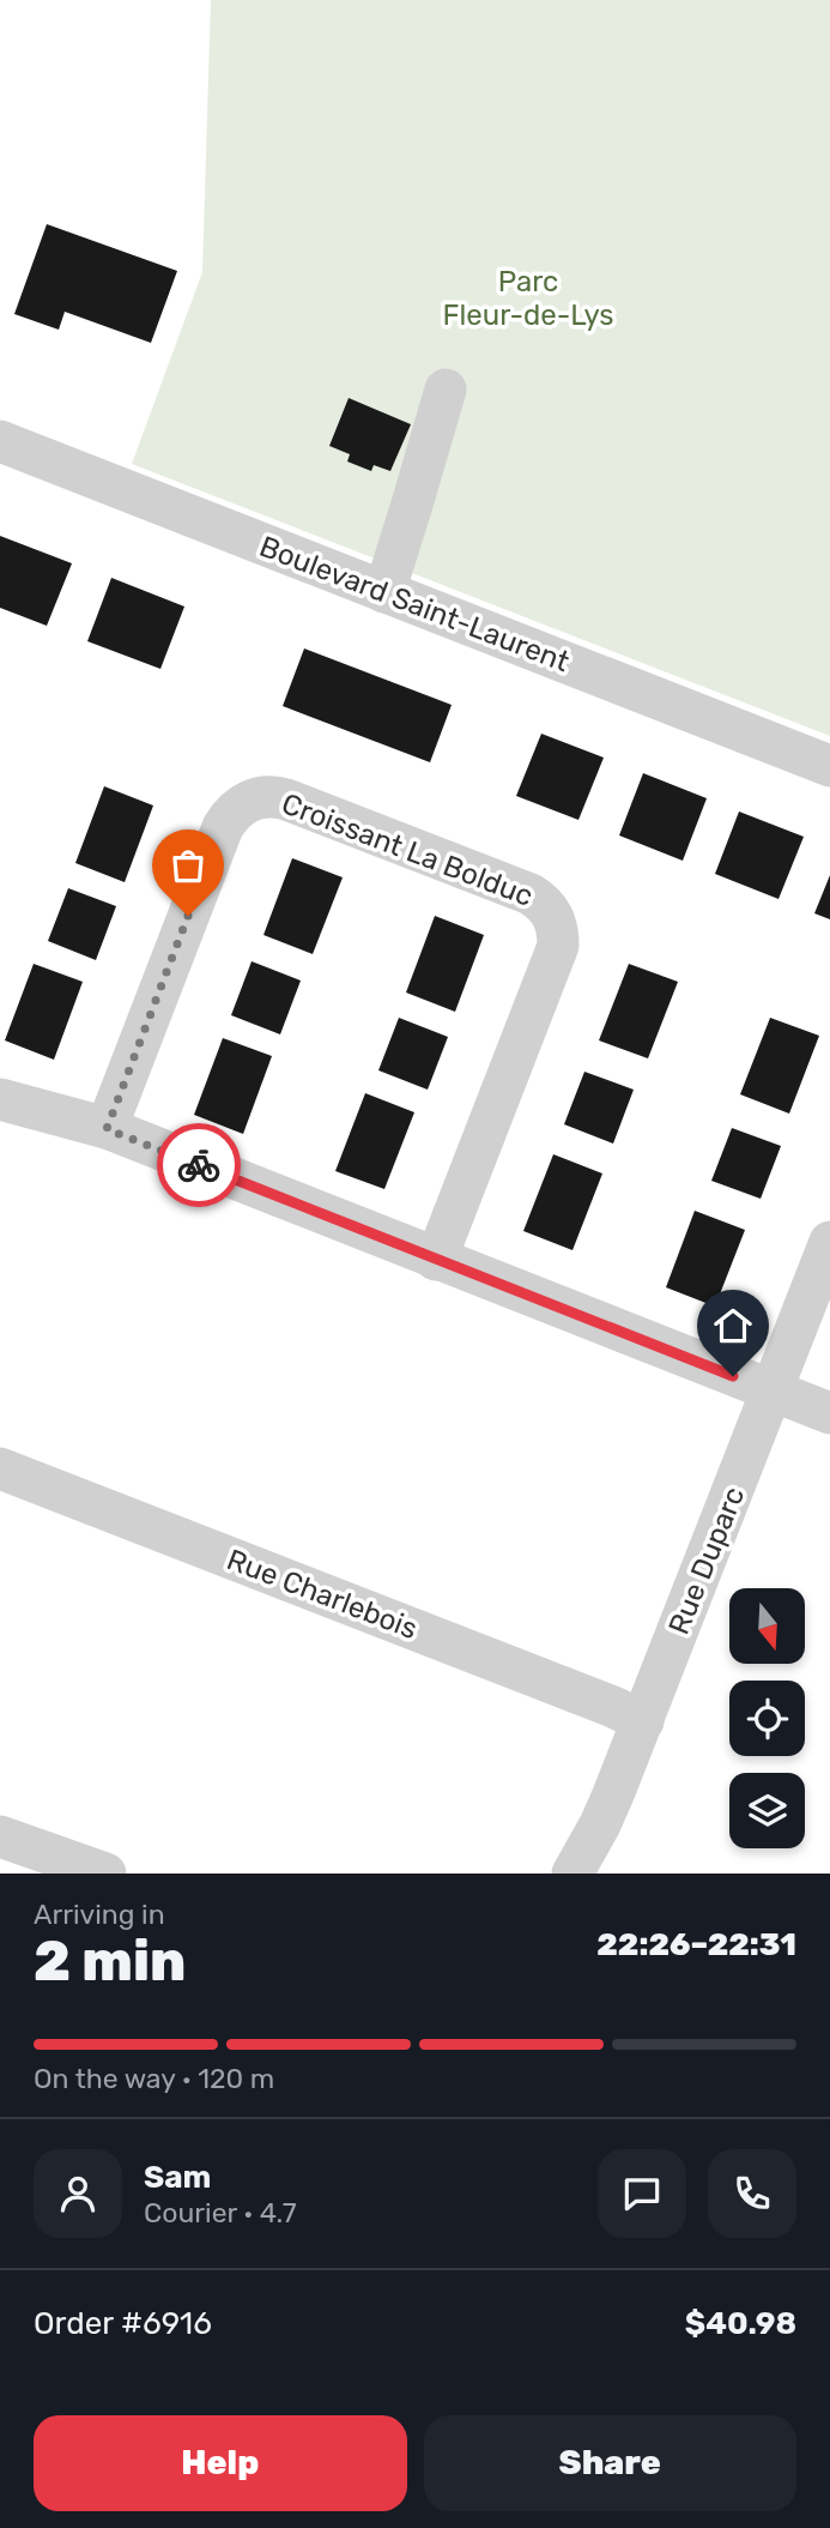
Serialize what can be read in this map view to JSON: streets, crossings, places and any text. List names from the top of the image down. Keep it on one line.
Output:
{"streets":{"street":["Boulevard Saint-Laurent","Croissant La Bolduc","Rue Duparc","Rue Charlebois"]},"crossings":[["Rue Duparc","Rue Charlebois"]],"parks":["Parc Fleur-de-Lys"],"north":"bottom","page":{"heading":["2 min","Arriving in","22:26–22:31"],"panel":["Sam","Courier · 4.7","Order #6916","$40.98"],"bar":"On the way · 120 m","buttons":["Help","Share"]}}
